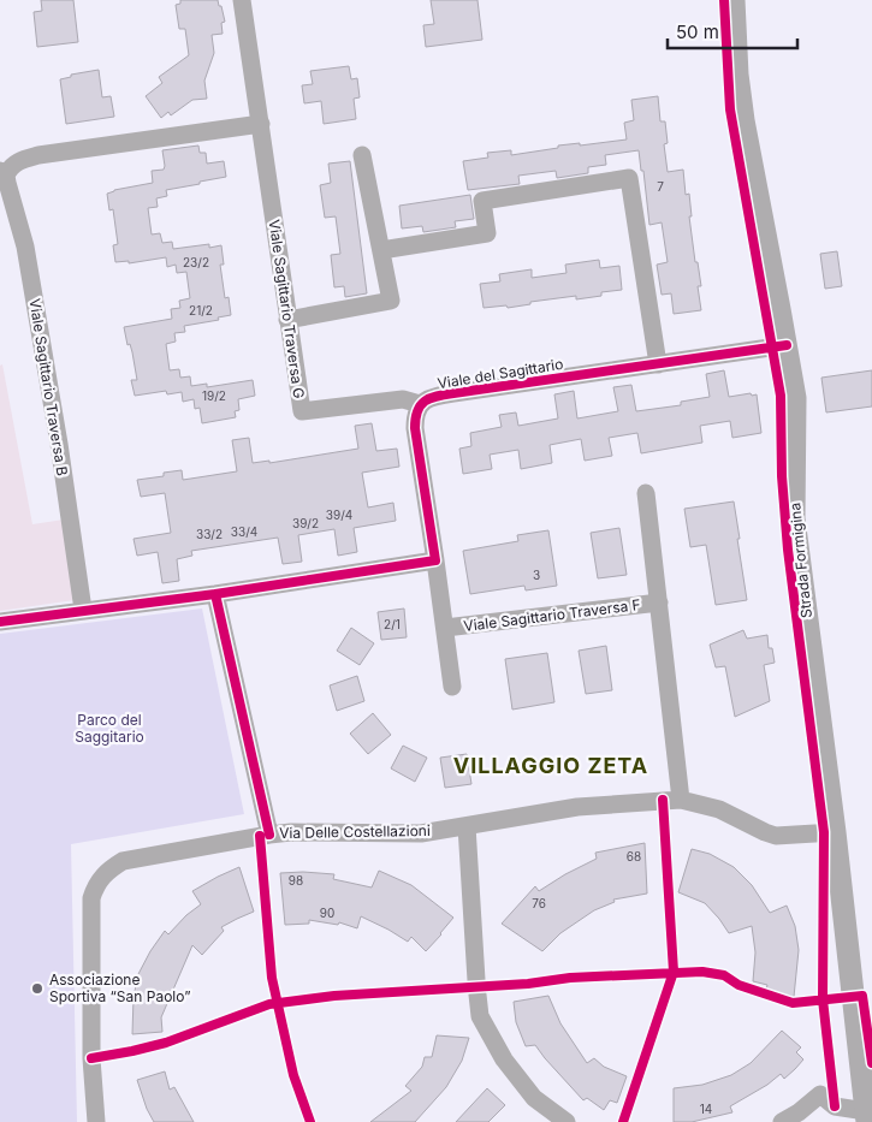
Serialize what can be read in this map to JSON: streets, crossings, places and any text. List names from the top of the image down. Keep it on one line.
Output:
{"streets":{"street":["Viale Sagittario Traversa G","Viale del Sagittario","Viale Sagittario Traversa B","Strada Formigina","Viale Sagittario Traversa F","Via Delle Costellazioni"]},"crossings":[["Viale Sagittario Traversa G","Viale del Sagittario"],["Viale del Sagittario","Strada Formigina"],["Viale del Sagittario","Viale Sagittario Traversa F"],["Strada Formigina","Via Delle Costellazioni"],["Viale Sagittario Traversa F","Via Delle Costellazioni"]],"districts":["VILLAGGIO ZETA"],"parks":["Parco del Saggitario"],"places":["Associazione Sportiva “San Paolo”"],"house_numbers":["7","23/2","21/2","19/2","39/4","39/2","33/4","33/2","3","2/1","68","98","76","90","14"],"scale_bar":"50 m"}
